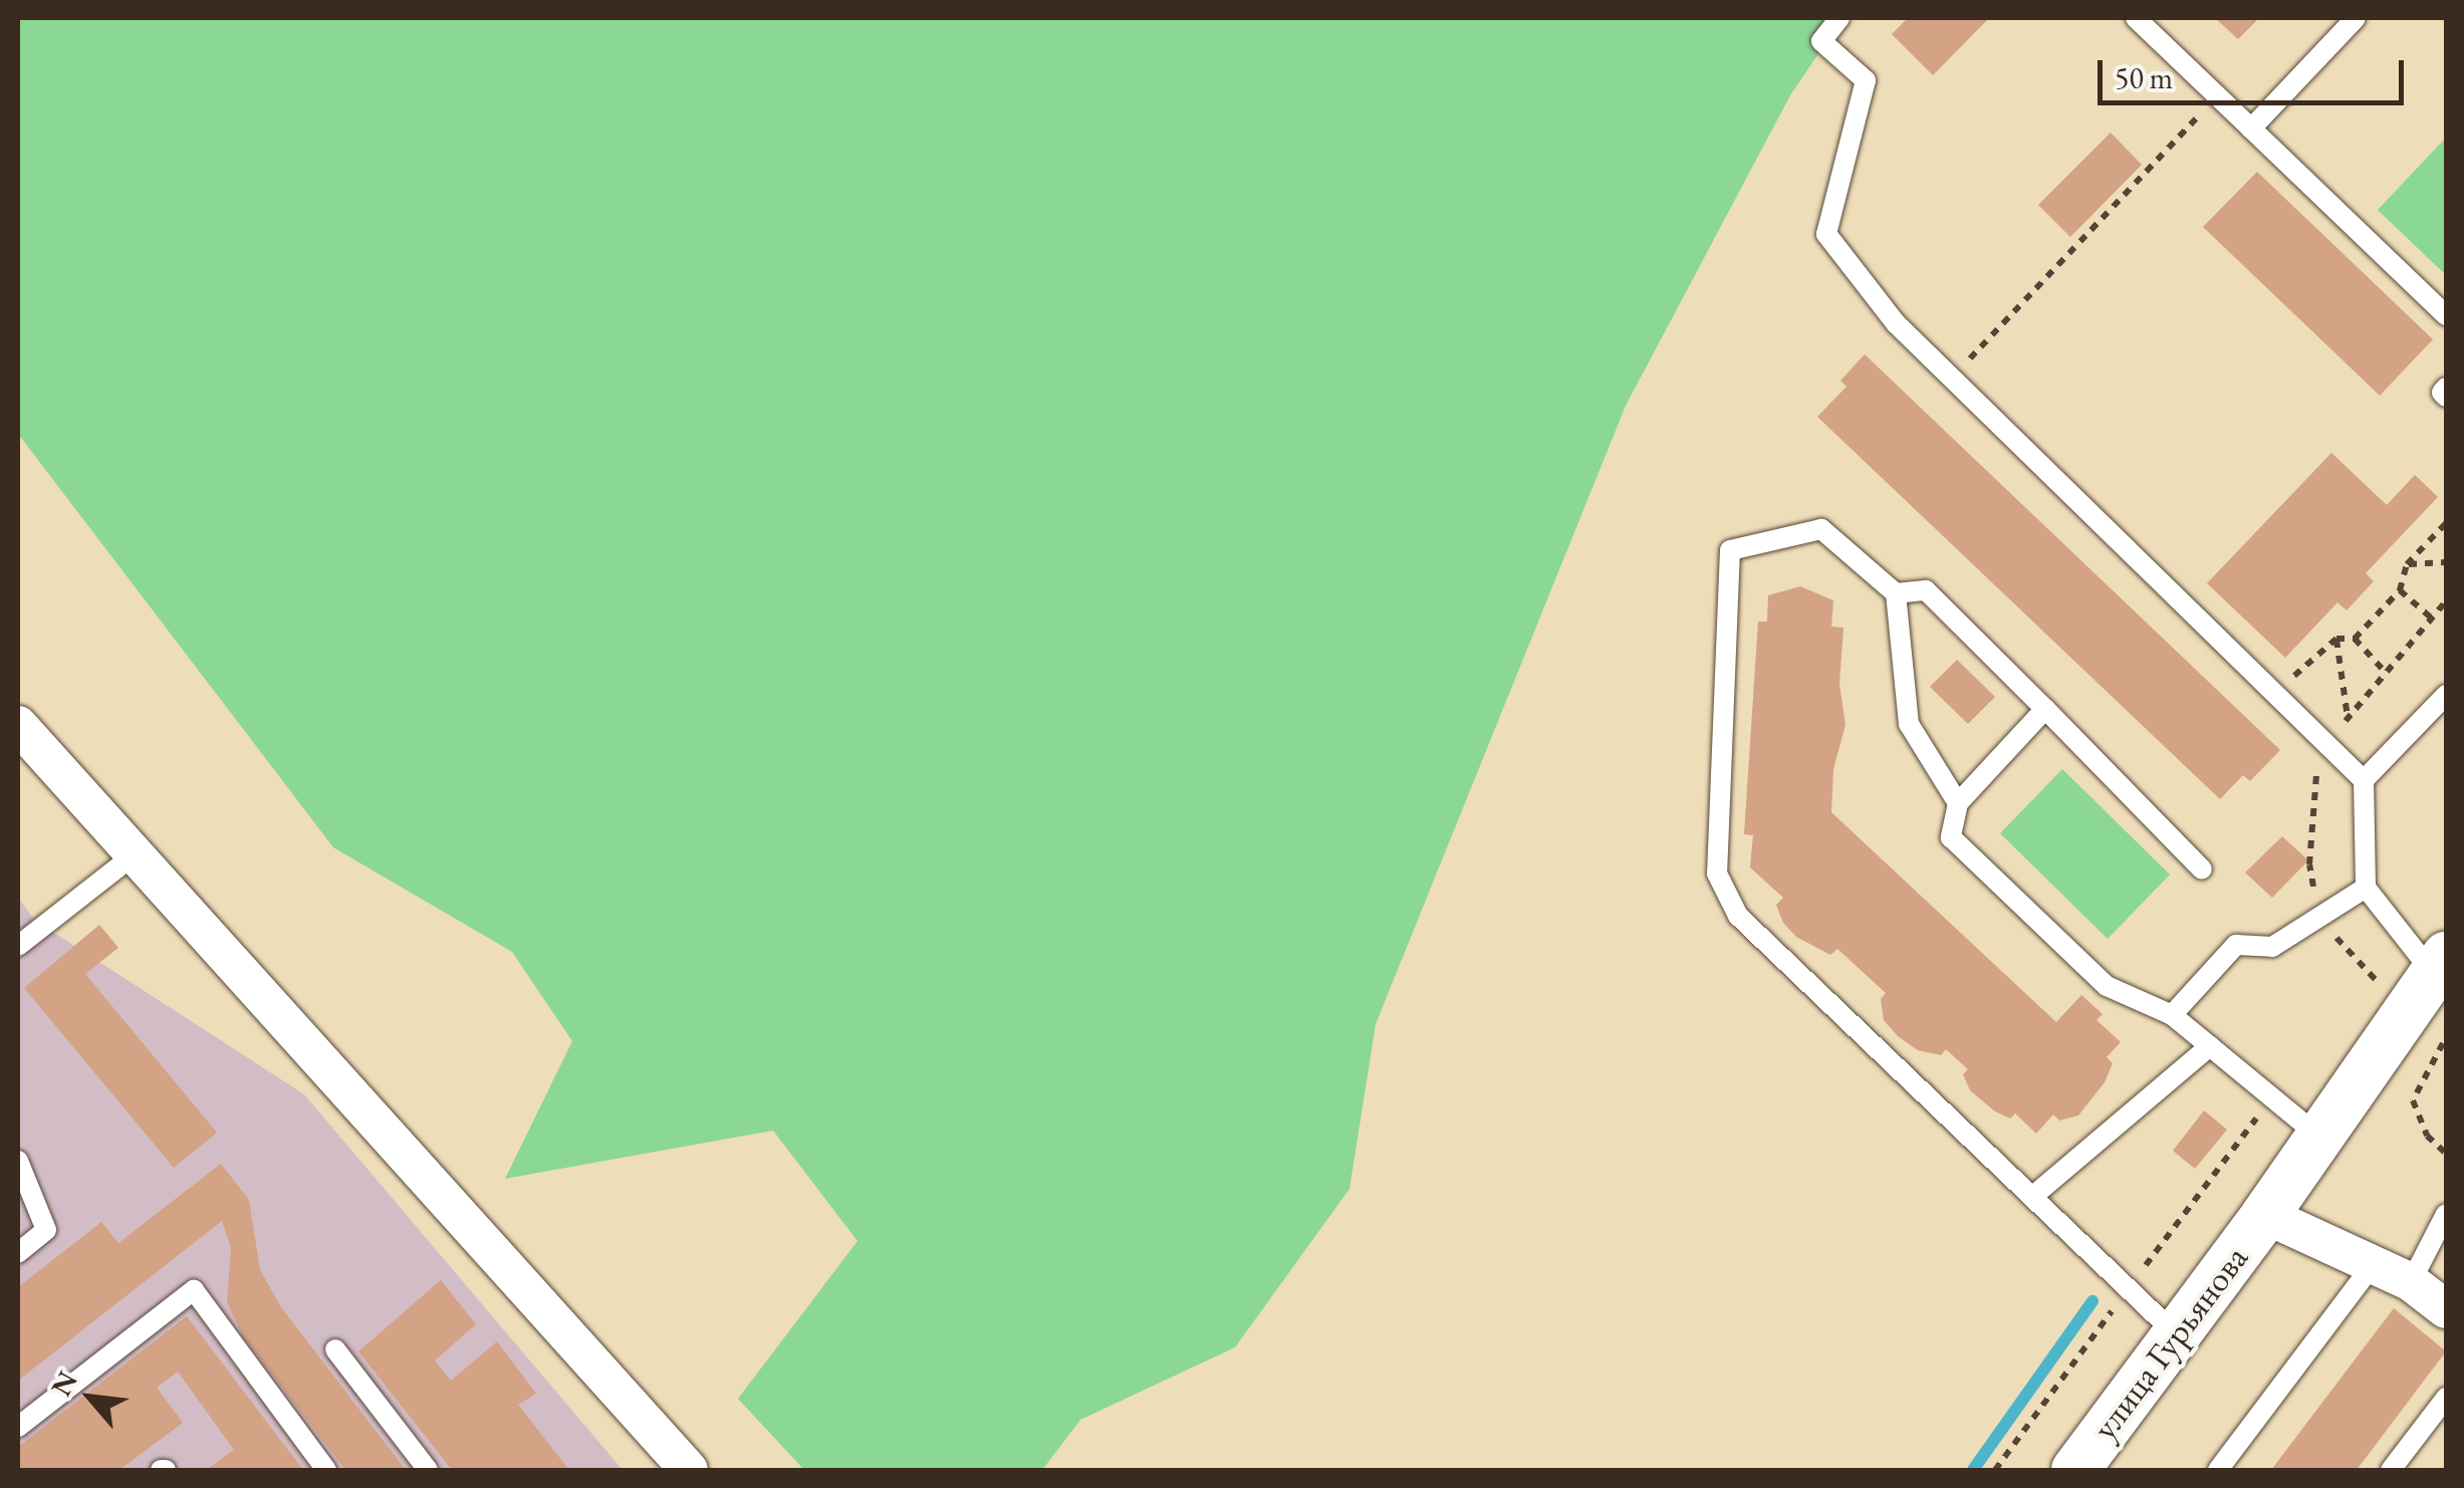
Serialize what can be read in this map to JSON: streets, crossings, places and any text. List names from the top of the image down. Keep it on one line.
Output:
{"streets":{"street":["улица Гурьянова"]},"scale_bar":"50 m","north":"top left"}
